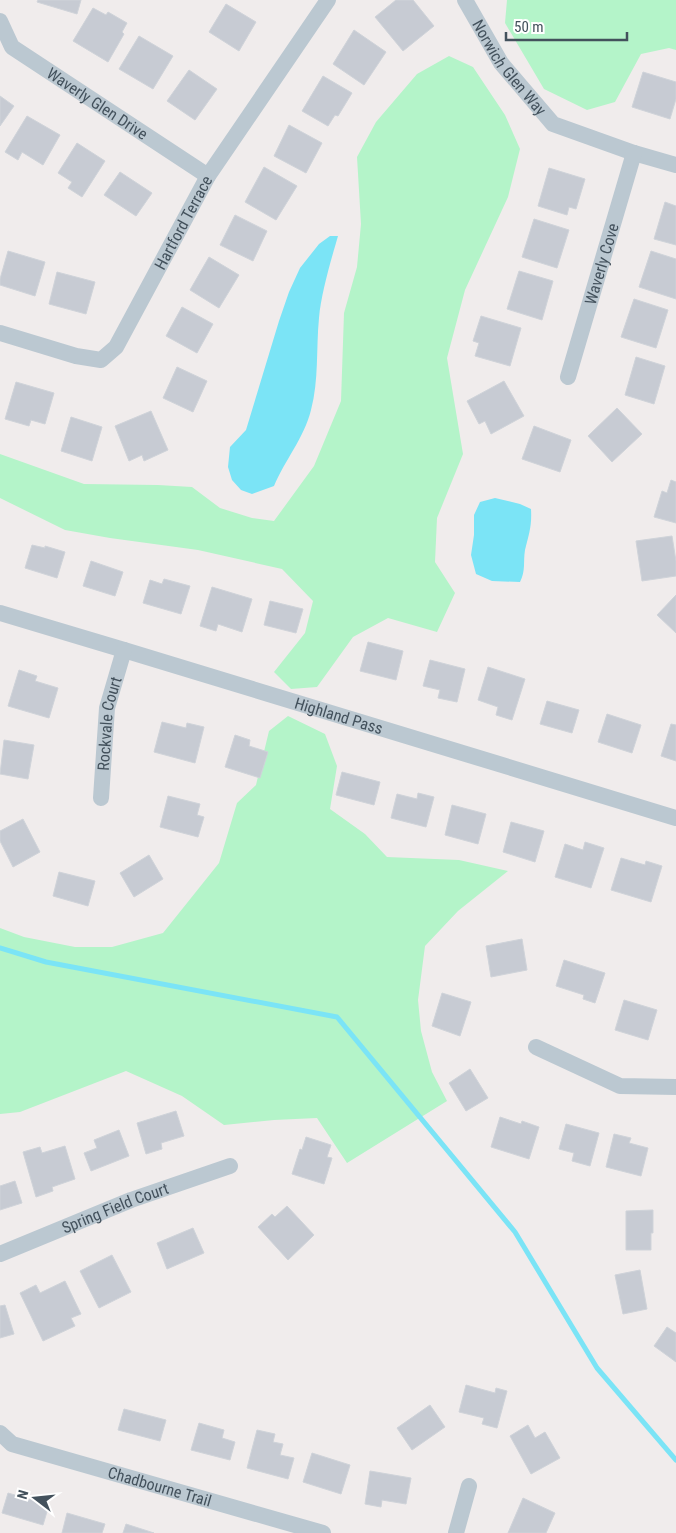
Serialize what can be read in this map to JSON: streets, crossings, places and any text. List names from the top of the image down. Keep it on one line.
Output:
{"streets":{"street":["Norwich Glen Way","Waverly Glen Drive","Hartford Terrace","Waverly Cove","Highland Pass","Rockvale Court","Spring Field Court","Chadbourne Trail"]},"crossings":[["Norwich Glen Way","Waverly Cove"],["Waverly Glen Drive","Hartford Terrace"],["Highland Pass","Rockvale Court"]],"scale_bar":"50 m","north":"left"}
